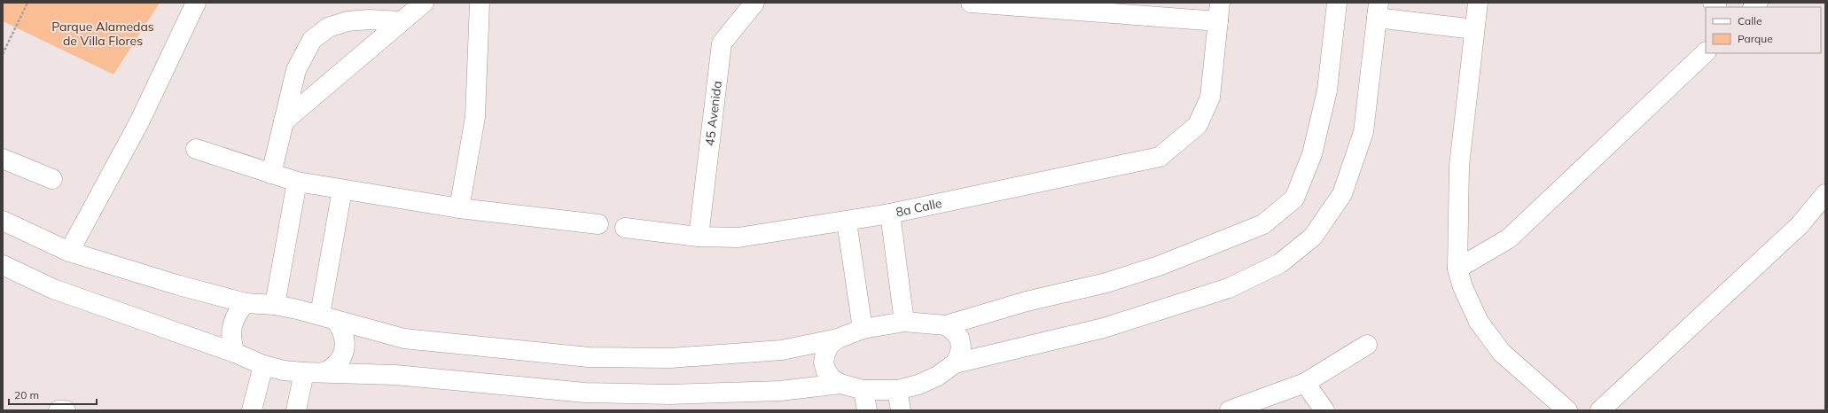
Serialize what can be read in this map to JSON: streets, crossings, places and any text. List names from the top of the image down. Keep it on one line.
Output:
{"streets":{"street":["45 Avenida","8a Calle"]},"crossings":[["45 Avenida","8a Calle"]],"parks":["Parque Alamedas de Villa Flores"],"legend":["Calle","Parque"],"scale_bar":"20 m"}
